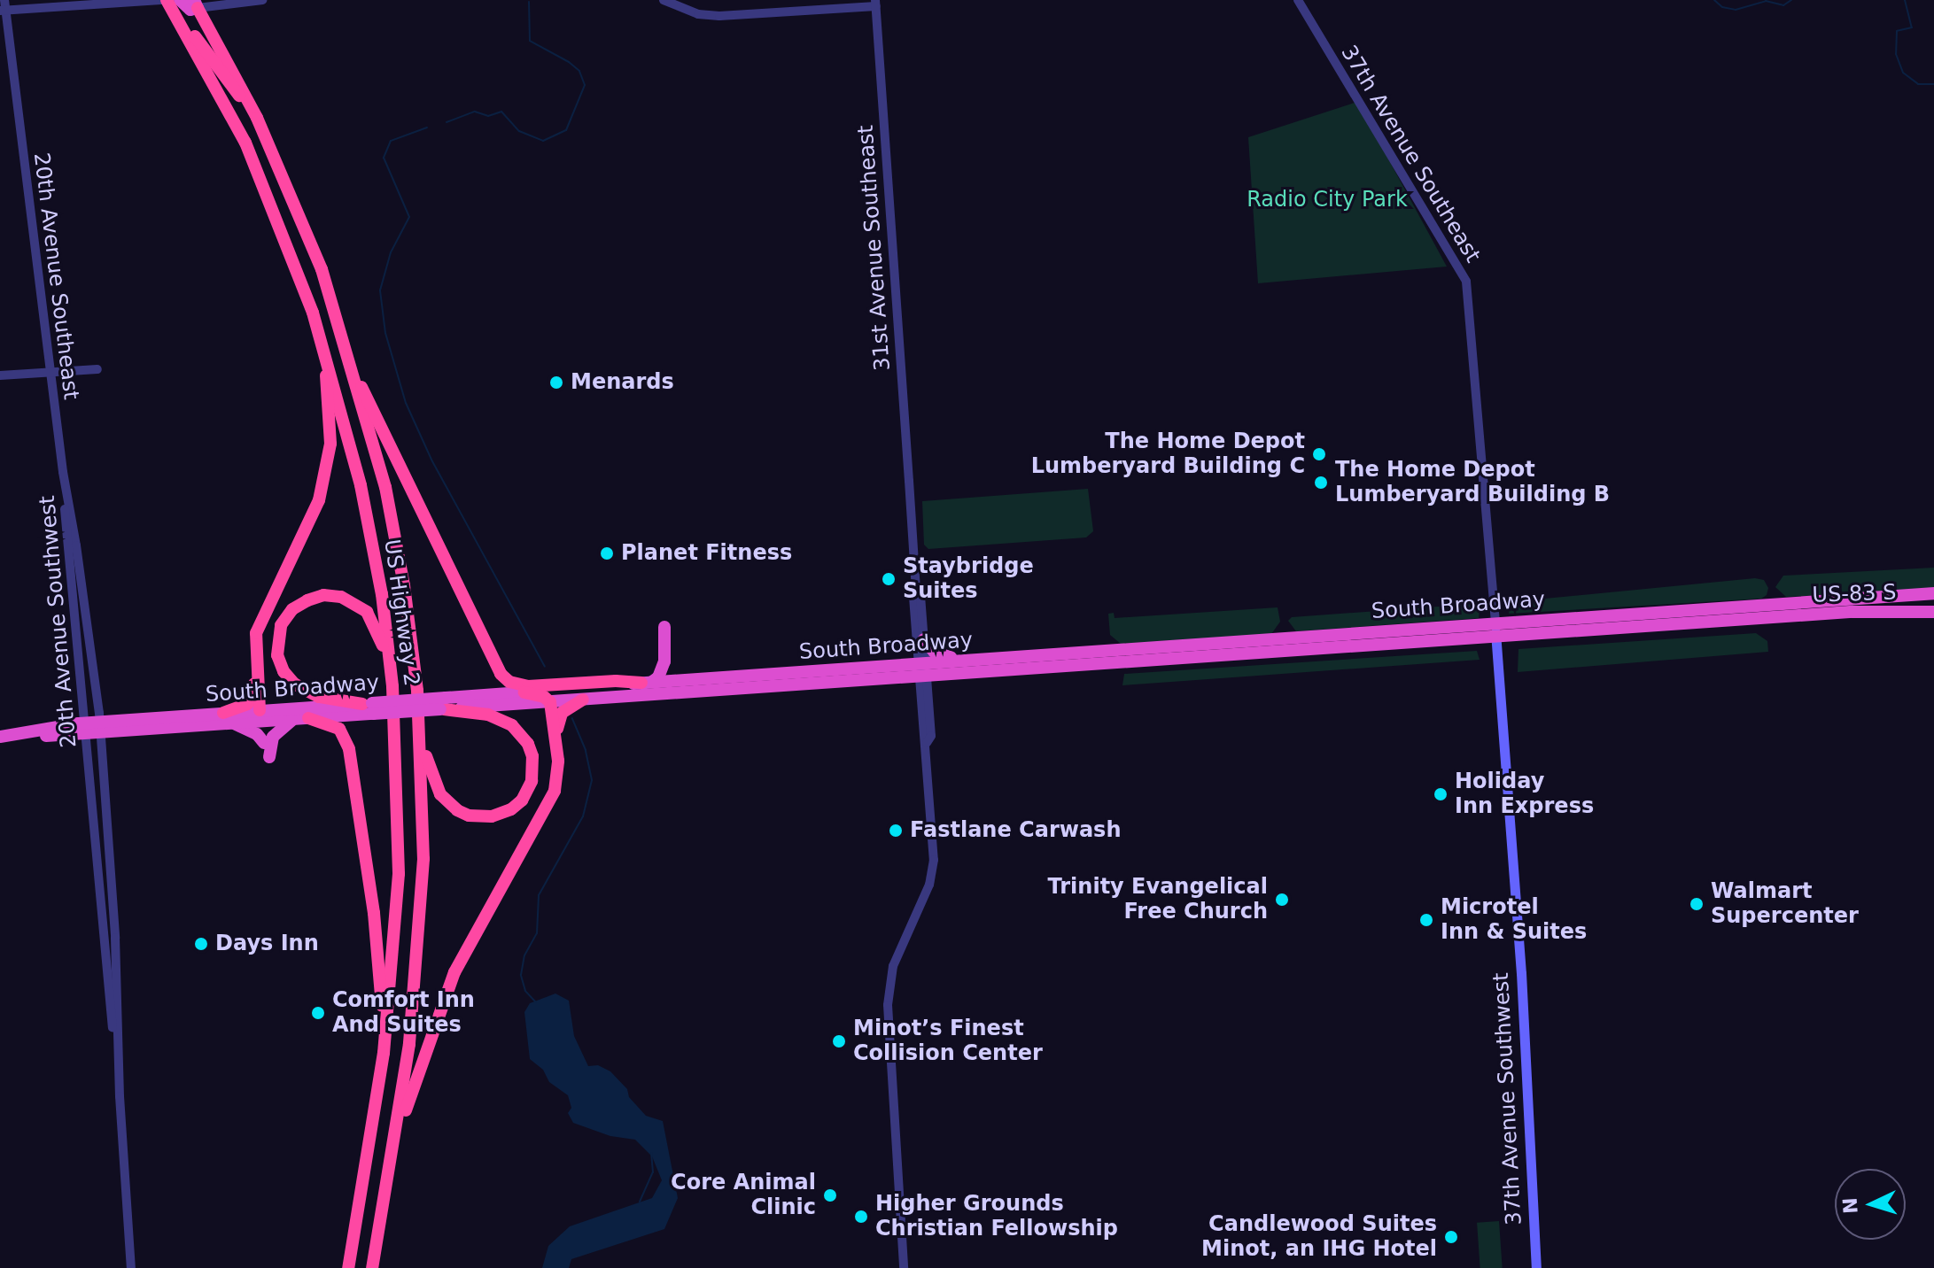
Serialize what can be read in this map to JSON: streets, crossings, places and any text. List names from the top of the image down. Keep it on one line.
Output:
{"streets":{"highway":["US-83 S","South Broadway","US Highway 2"],"main road":["37th Avenue Southwest"],"street":["37th Avenue Southeast","31st Avenue Southeast","20th Avenue Southeast","20th Avenue Southwest"]},"crossings":[["37th Avenue Southeast","37th Avenue Southwest"],["20th Avenue Southeast","20th Avenue Southwest"],["US-83 S","South Broadway"],["South Broadway","20th Avenue Southwest"],["South Broadway","37th Avenue Southwest"]],"parks":["Radio City Park"],"places":["Menards","The Home Depot Lumberyard Building C","The Home Depot Lumberyard Building B","Planet Fitness","Staybridge Suites","Holiday Inn Express","Fastlane Carwash","Trinity Evangelical Free Church","Walmart Supercenter","Microtel Inn & Suites","Days Inn","Comfort Inn And Suites","Minot’s Finest Collision Center","Core Animal Clinic","Higher Grounds Christian Fellowship","Candlewood Suites Minot, an IHG Hotel"],"north":"left"}
